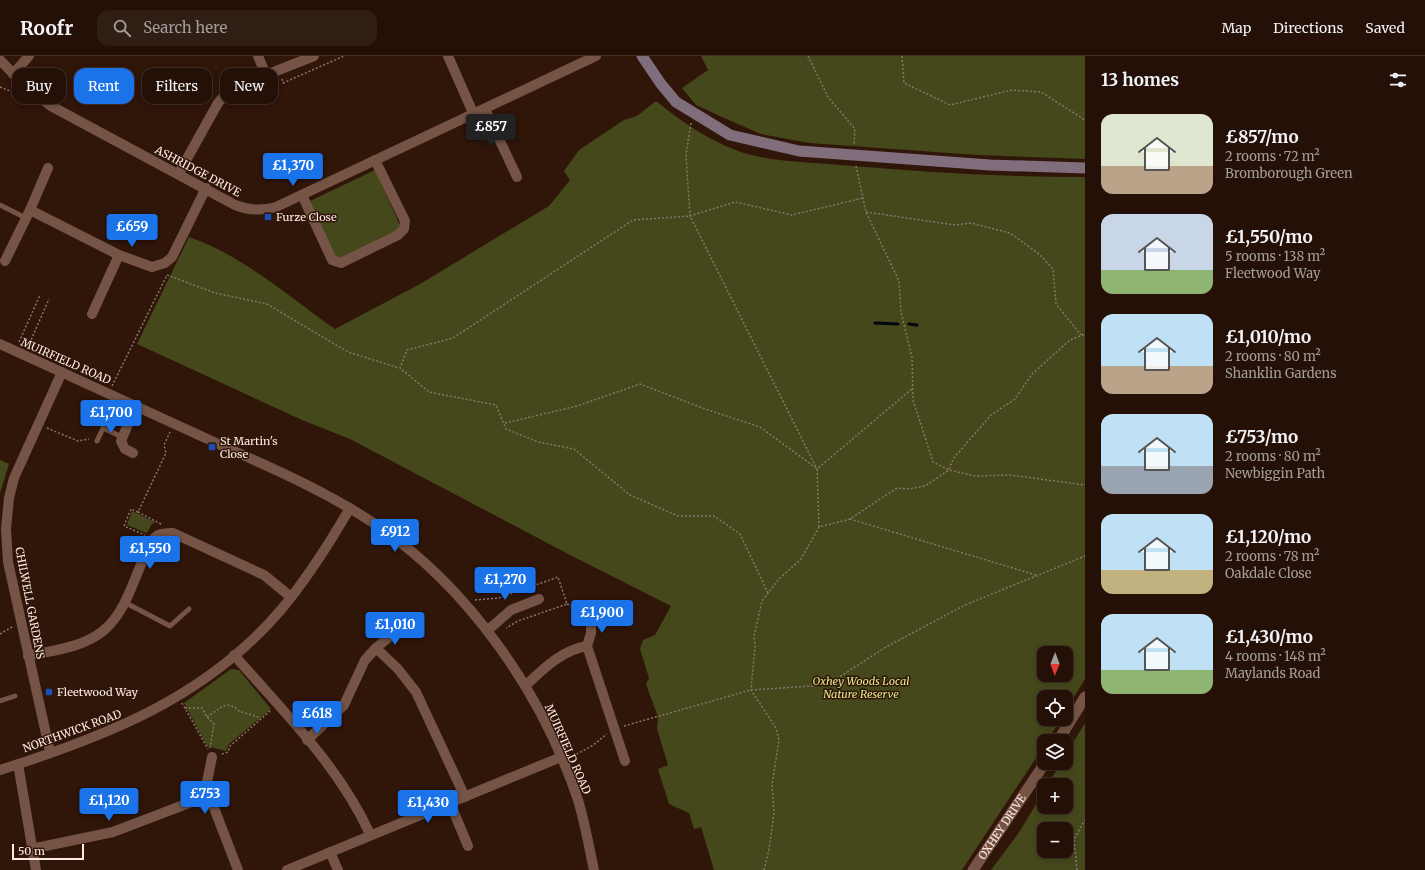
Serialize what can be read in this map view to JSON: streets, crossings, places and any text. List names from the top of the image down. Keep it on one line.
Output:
{"streets":{"street":["ASHRIDGE DRIVE","MUIRFIELD ROAD","CHILWELL GARDENS","NORTHWICK ROAD","OXHEY DRIVE"]},"crossings":[["MUIRFIELD ROAD","CHILWELL GARDENS"],["MUIRFIELD ROAD","NORTHWICK ROAD"],["CHILWELL GARDENS","NORTHWICK ROAD"]],"parks":["Oxhey Woods Local Nature Reserve"],"places":{"transit":["Furze Close","St Martin's Close","Fleetwood Way"]},"scale_bar":"50 m","north":"bottom","page":{"header":"Roofr","search":"Search here","nav":["Map","Directions","Saved"],"heading":"13 homes","chip":["Buy","Rent","Filters","New"],"list":[{"name":"£857/mo","note":"2 rooms · 72 m² · Bromborough Green"},{"name":"£1,550/mo","note":"5 rooms · 138 m² · Fleetwood Way"},{"name":"£1,010/mo","note":"2 rooms · 80 m² · Shanklin Gardens"},{"name":"£753/mo","note":"2 rooms · 80 m² · Newbiggin Path"},{"name":"£1,120/mo","note":"2 rooms · 78 m² · Oakdale Close"},{"name":"£1,430/mo","note":"4 rooms · 148 m² · Maylands Road"}],"price":["£857","£1,370","£659","£1,700","£912","£1,550","£1,270","£1,900","£1,010","£618","£753","£1,120","£1,430"],"map_buttons":["+","−"],"scale":"50 m"}}
